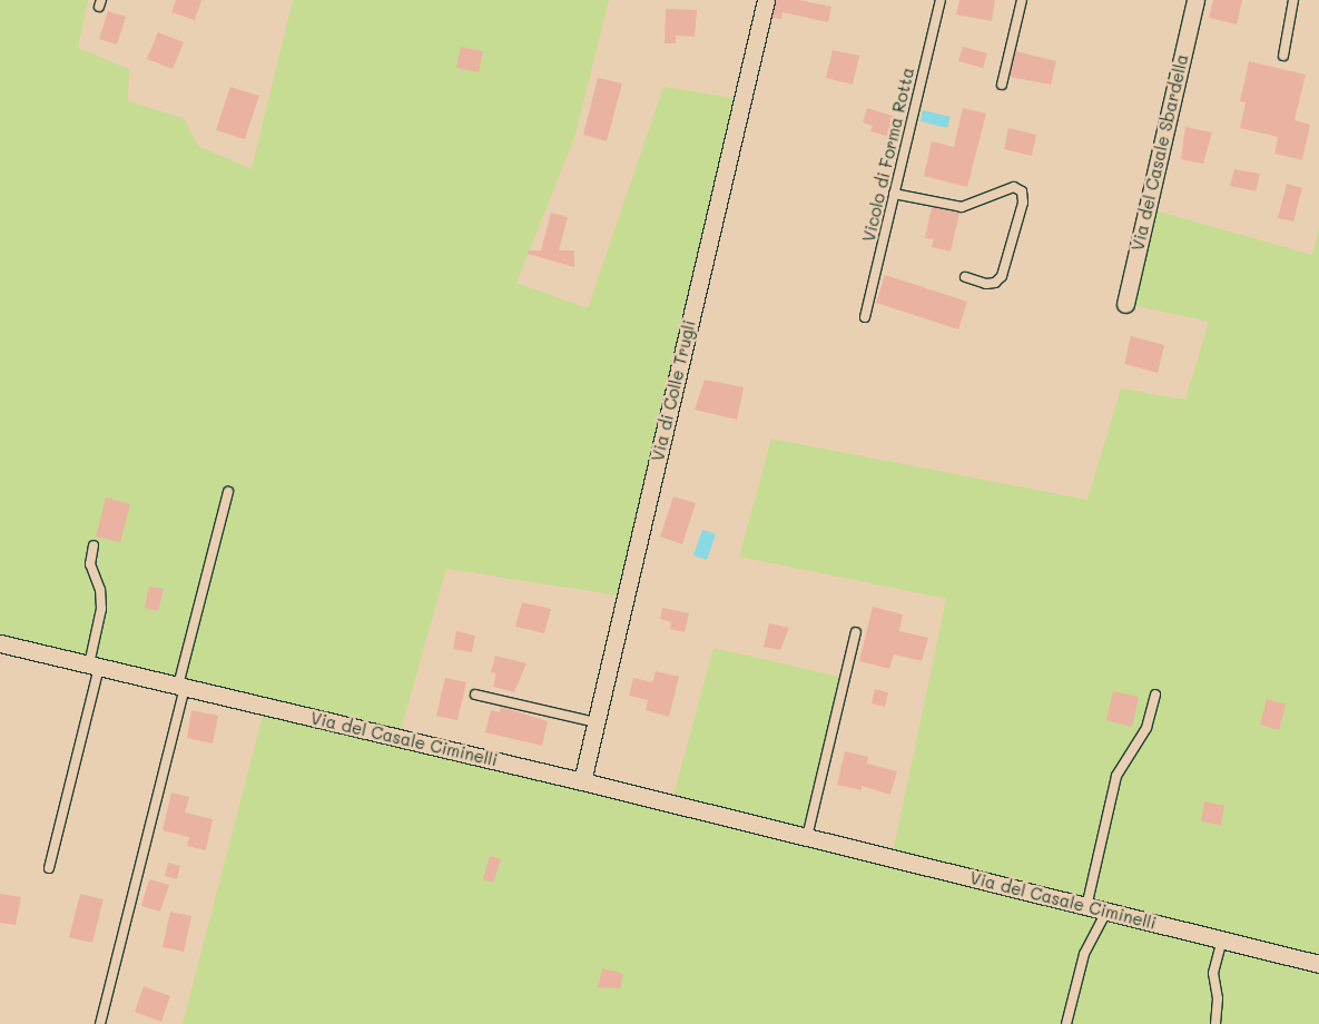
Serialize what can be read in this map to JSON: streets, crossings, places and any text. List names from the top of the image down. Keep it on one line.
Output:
{"streets":{"street":["Via del Casale Sbardella","Via di Colle Trugli","Via del Casale Ciminelli"],"lane":["Vicolo di Forma Rotta"]},"crossings":[["Via di Colle Trugli","Via del Casale Ciminelli"]]}
